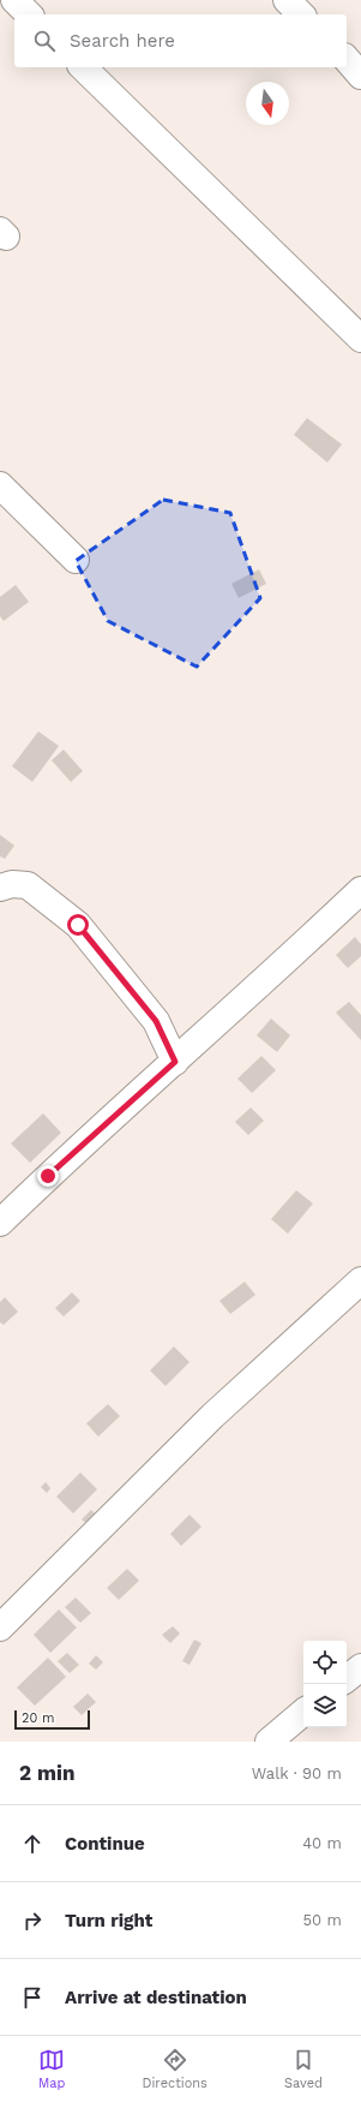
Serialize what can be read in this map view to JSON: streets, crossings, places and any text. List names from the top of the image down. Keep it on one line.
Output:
{"scale_bar":"20 m","north":"bottom","page":{"search":"Search here","scale":"20 m","heading":["2 min","Walk · 90 m"],"list":[["Continue","40 m"],["Turn right","50 m"],"Arrive at destination"],"nav":["Map","Directions","Saved"]}}
